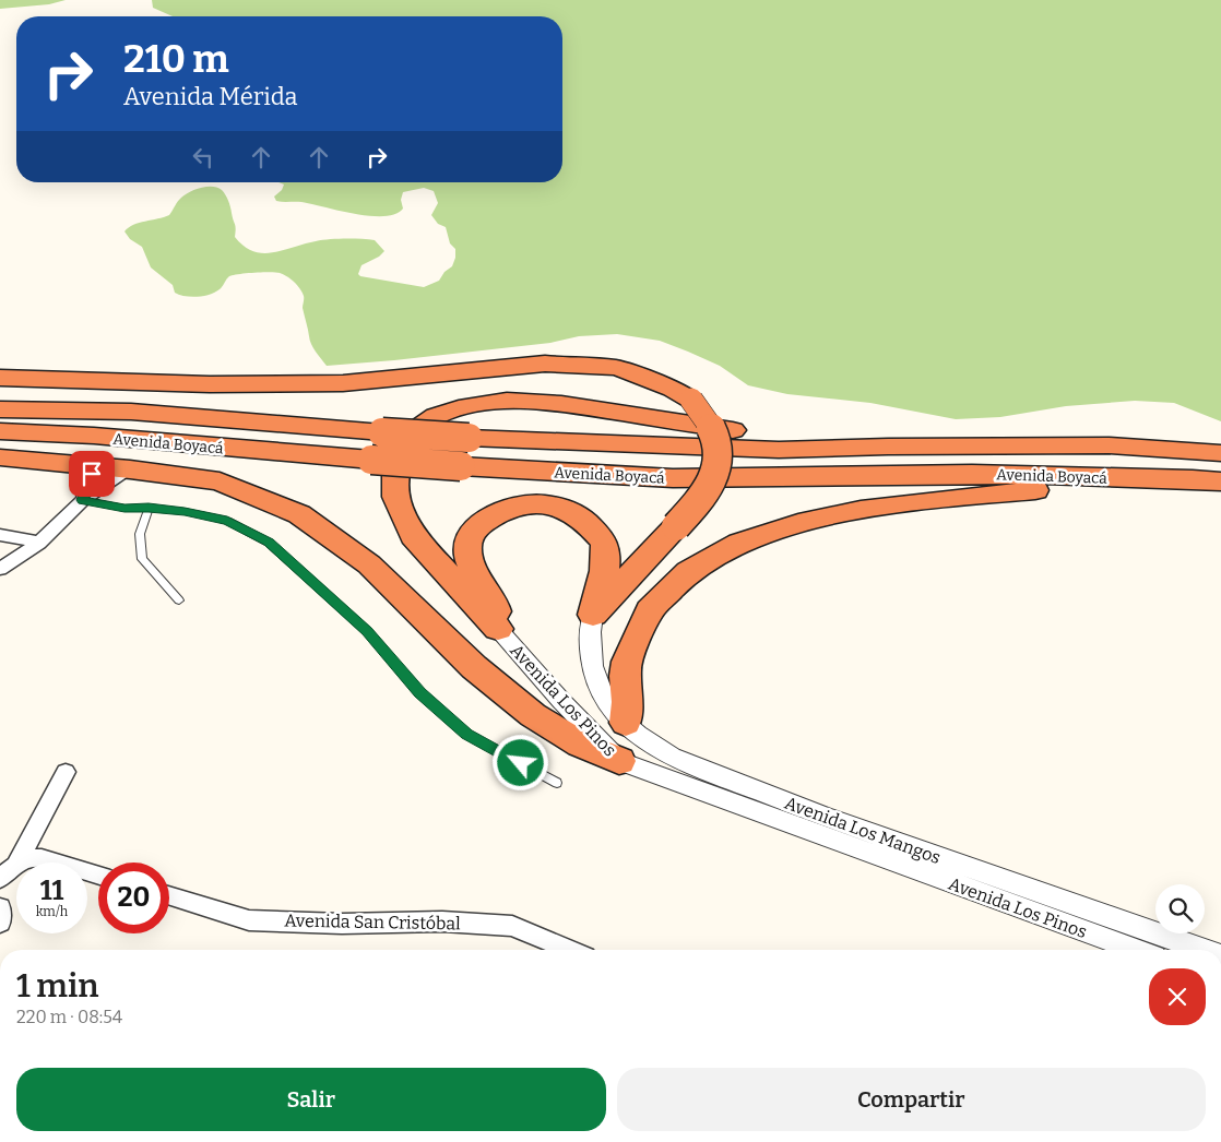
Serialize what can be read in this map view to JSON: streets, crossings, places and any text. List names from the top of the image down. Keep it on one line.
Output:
{"streets":{"highway":["Avenida Boyacá"],"street":["Avenida Los Pinos","Avenida Los Mangos","Avenida San Cristóbal"]},"page":{"turn":["210 m","Avenida Mérida"],"speed":"11 km/h","limit":"20","heading":["1 min","220 m · 08:54"],"buttons":["Salir","Compartir"]}}
